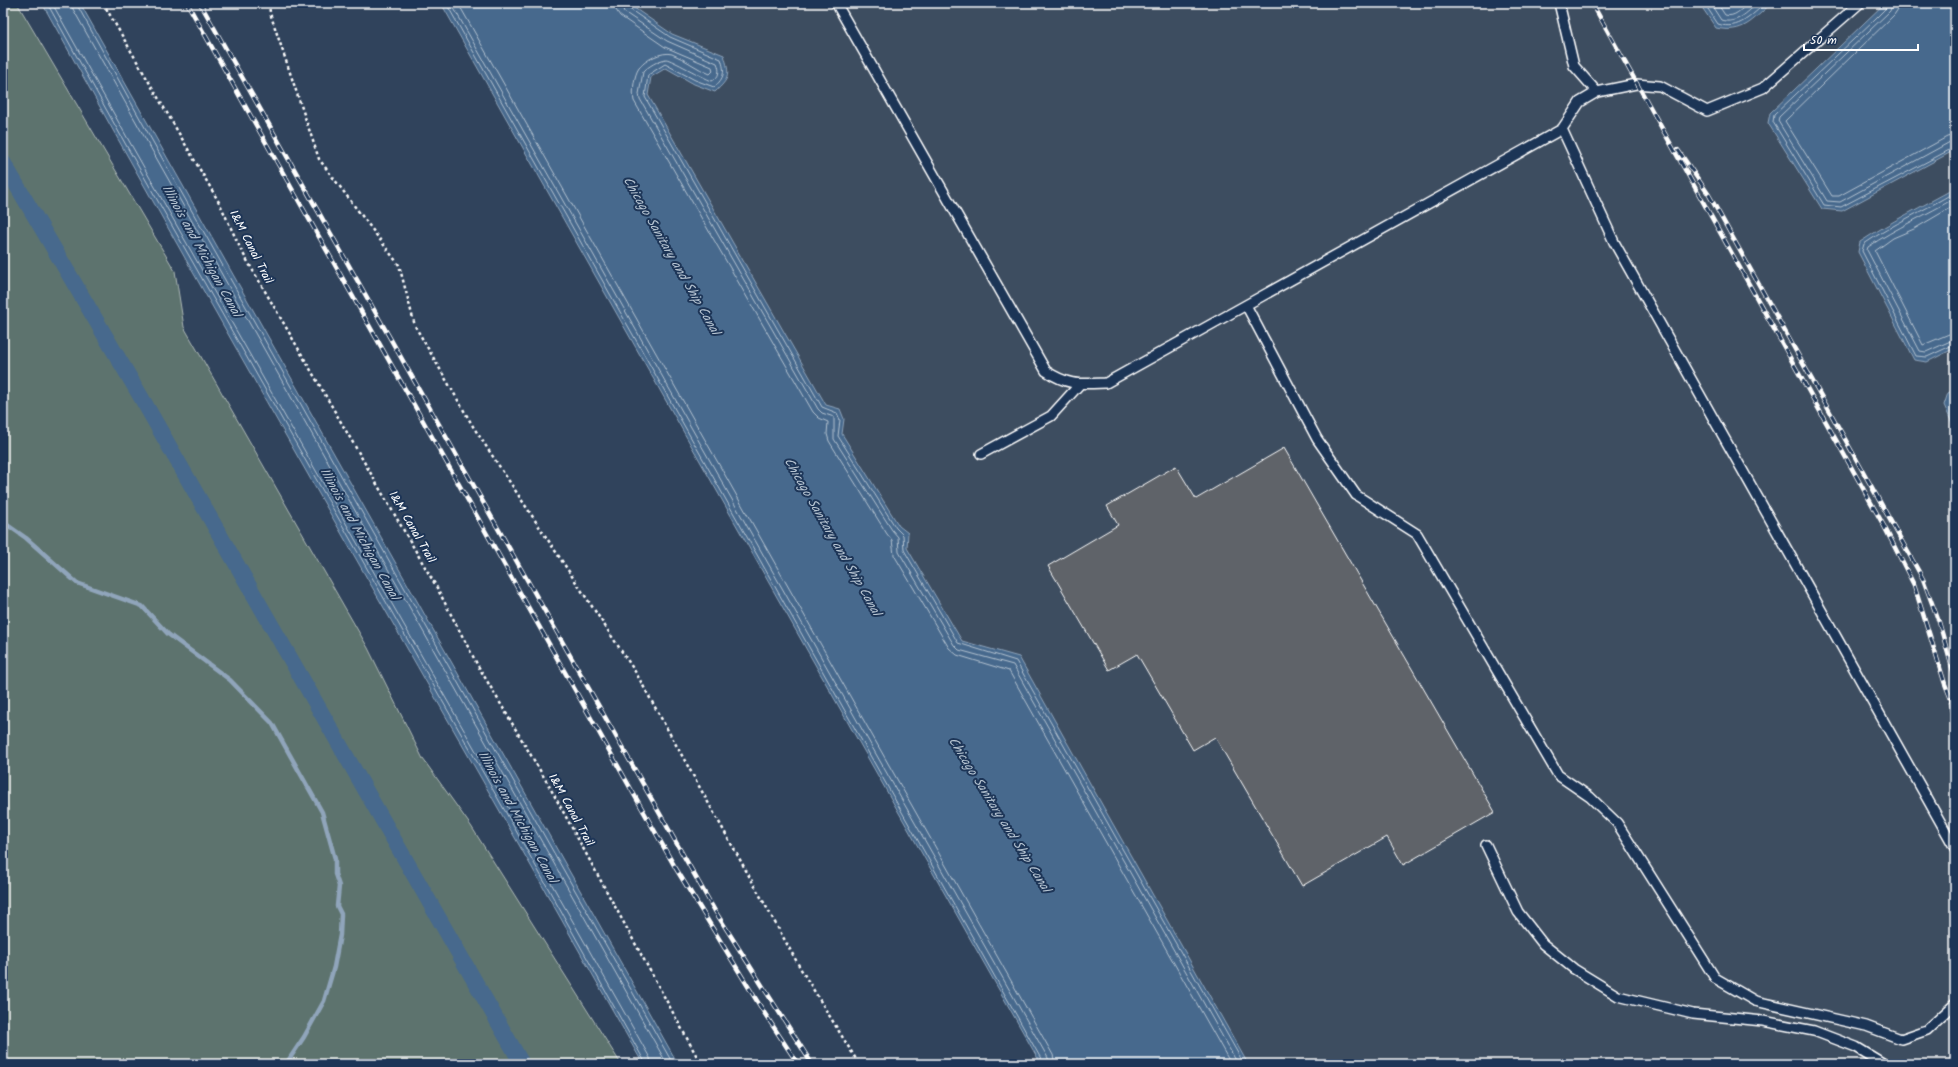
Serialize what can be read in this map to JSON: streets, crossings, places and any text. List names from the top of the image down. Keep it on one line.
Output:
{"streets":{"path":["I&M Canal Trail"]},"water":["Illinois and Michigan Canal","Chicago Sanitary and Ship Canal"],"scale_bar":"50 m"}
